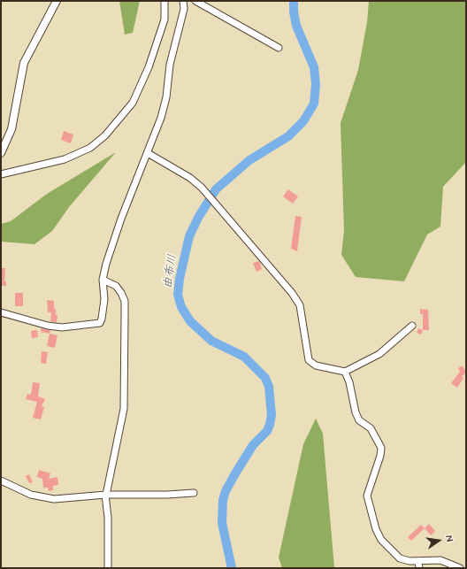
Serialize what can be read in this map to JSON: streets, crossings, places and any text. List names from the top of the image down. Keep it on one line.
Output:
{"water":["由布川"],"north":"right"}
